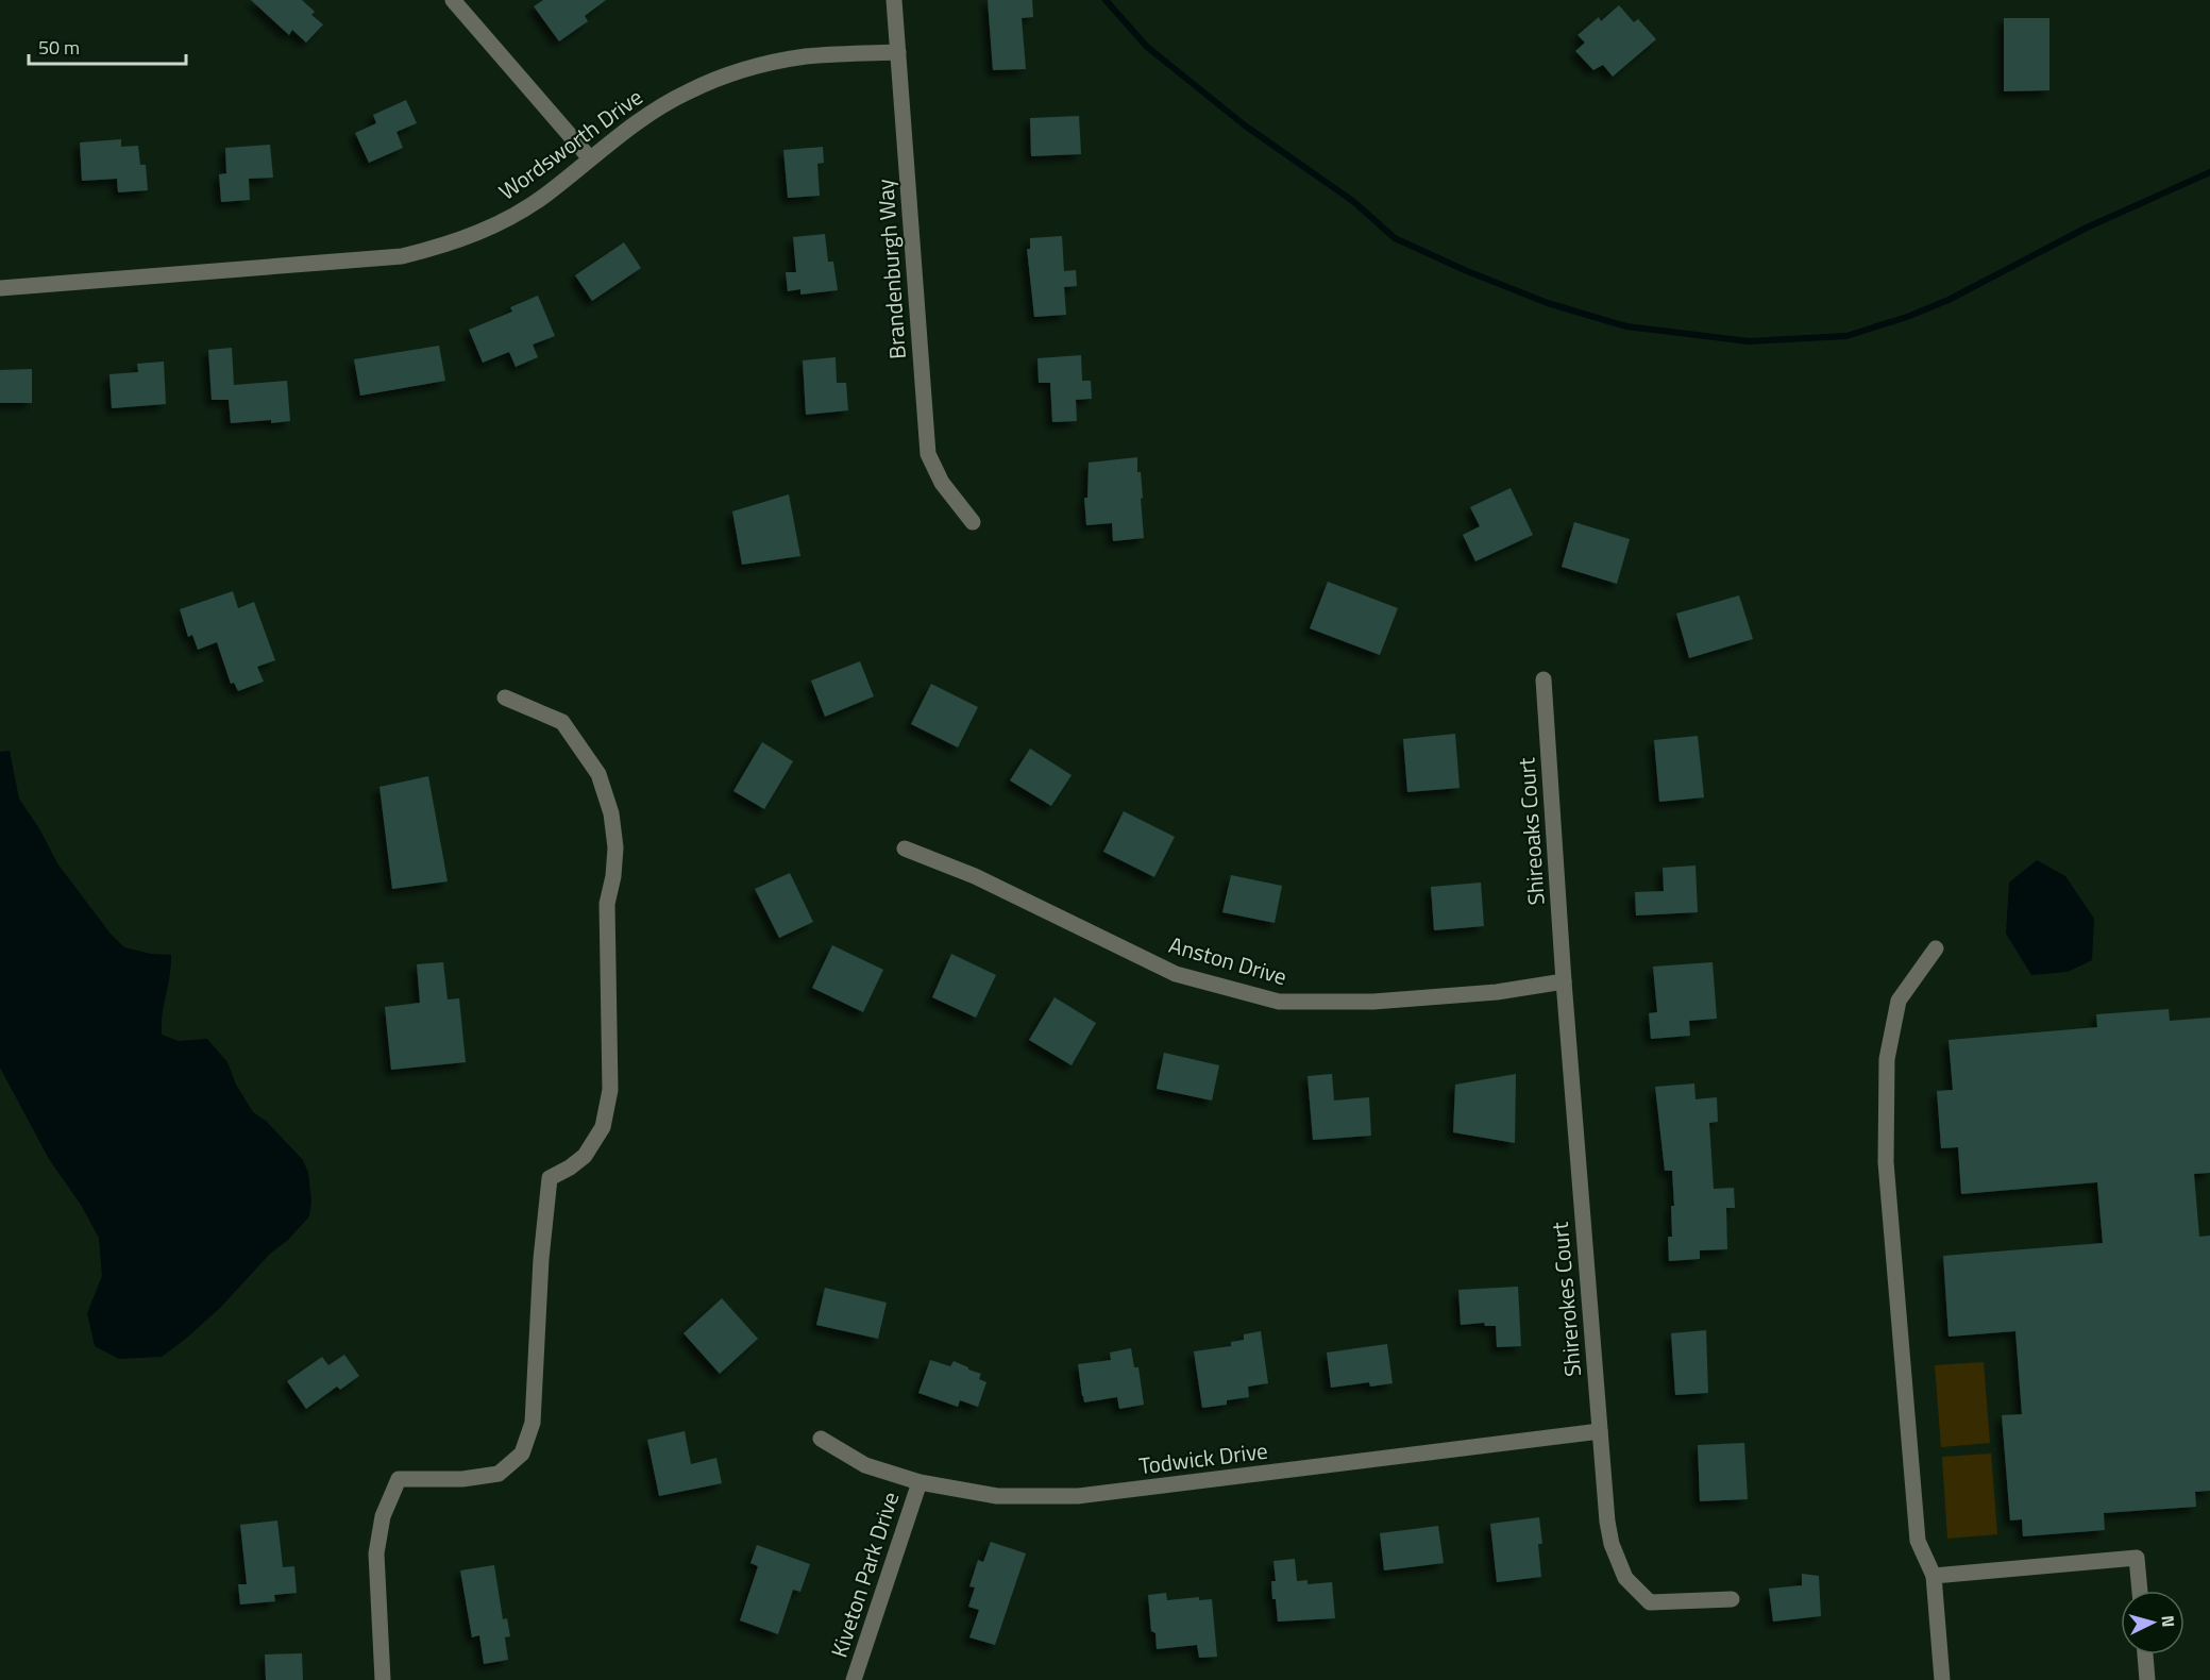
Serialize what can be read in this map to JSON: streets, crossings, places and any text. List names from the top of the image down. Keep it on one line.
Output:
{"streets":{"street":["Wordsworth Drive","Brandenburgh Way","Shireoaks Court","Anston Drive","Shirerokes Court","Todwick Drive","Kiveton Park Drive"]},"crossings":[["Wordsworth Drive","Brandenburgh Way"],["Shireoaks Court","Anston Drive"],["Shireoaks Court","Shirerokes Court"],["Anston Drive","Shirerokes Court"],["Shirerokes Court","Todwick Drive"],["Todwick Drive","Kiveton Park Drive"]],"scale_bar":"50 m","north":"right"}
